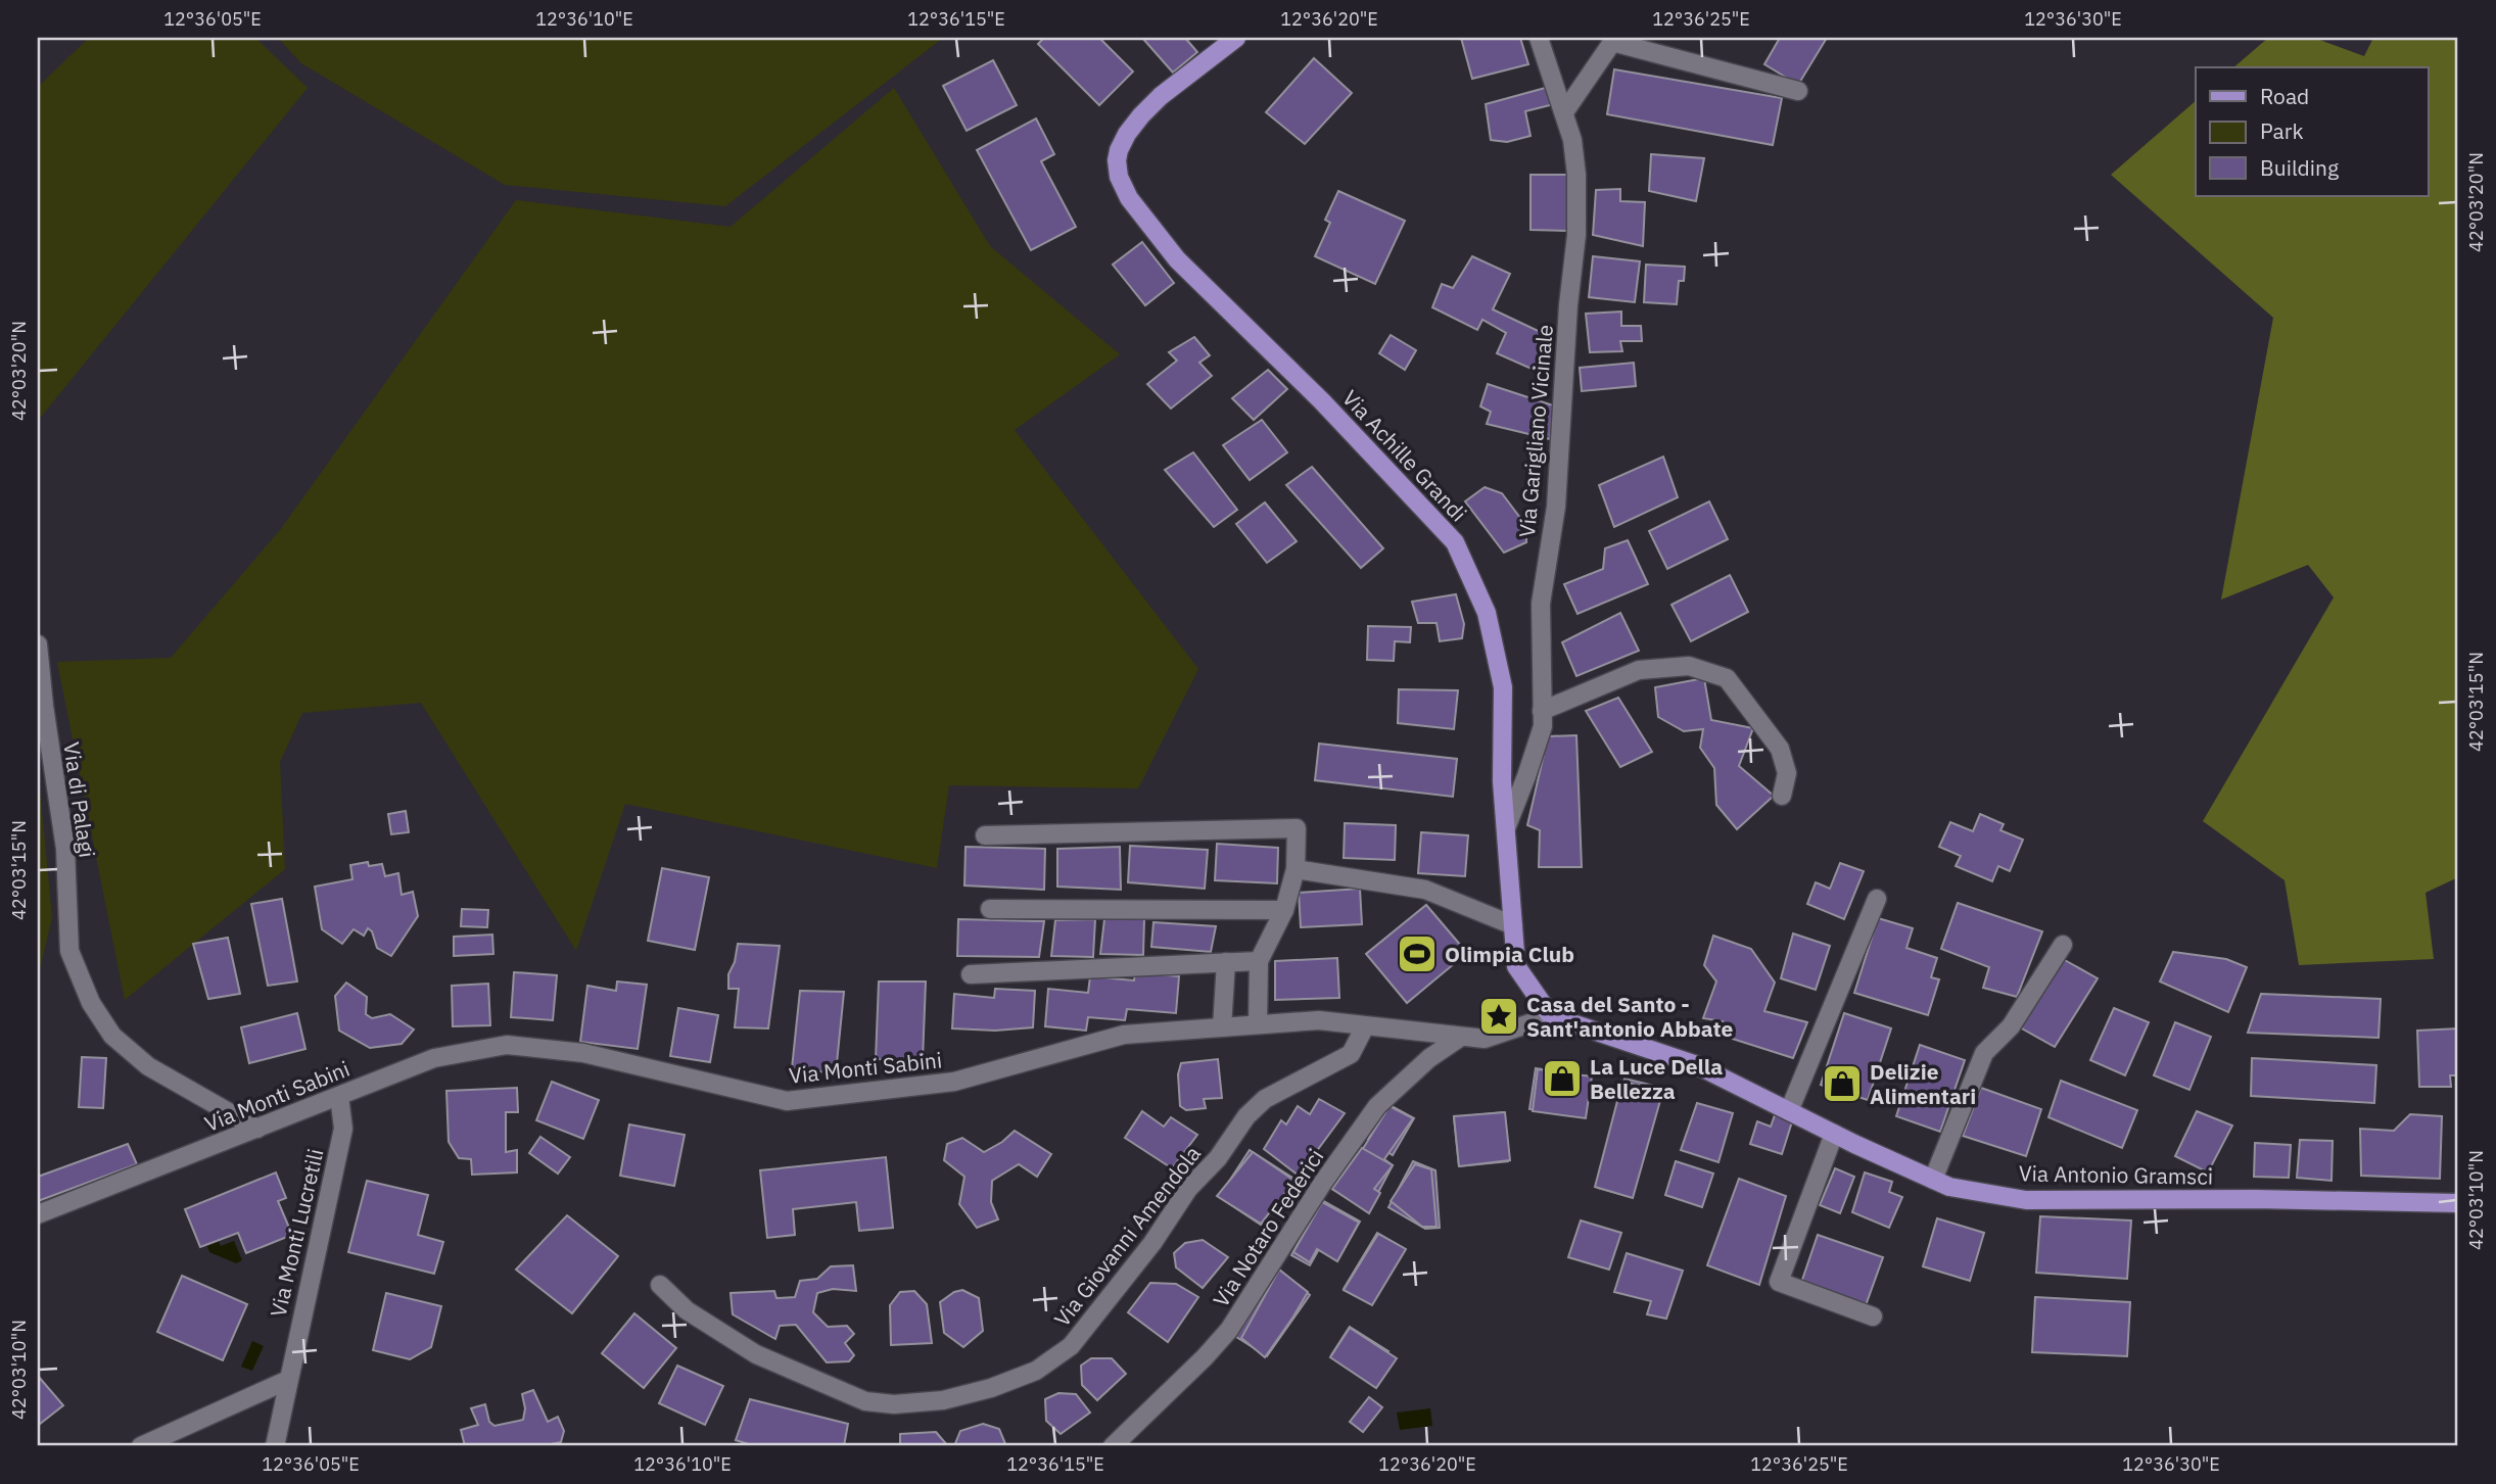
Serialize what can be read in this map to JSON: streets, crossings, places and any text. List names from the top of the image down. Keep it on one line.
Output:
{"streets":{"main road":["Via Achille Grandi","Via Antonio Gramsci"],"street":["Via Garigliano Vicinale","Via di Palagi","Via Monti Sabini","Via Notaro Federici","Via Monti Lucretili","Via Giovanni Amendola"]},"crossings":[["Via Garigliano Vicinale","Via Achille Grandi"],["Via Achille Grandi","Via Monti Sabini"],["Via Achille Grandi","Via Antonio Gramsci"],["Via di Palagi","Via Monti Sabini"],["Via Monti Sabini","Via Antonio Gramsci"],["Via Monti Sabini","Via Notaro Federici"],["Via Monti Sabini","Via Monti Lucretili"],["Via Monti Sabini","Via Giovanni Amendola"]],"places":{"sports":["Olimpia Club"],"place":["Casa del Santo - Sant'antonio Abbate"],"shop":["La Luce Della Bellezza","Delizie Alimentari"]},"legend":["Road","Park","Building"],"coordinates":["12°36'05\"E","12°36'10\"E","12°36'15\"E","12°36'20\"E","12°36'25\"E","12°36'30\"E","42°03'20\"N","42°03'15\"N","42°03'10\"N"]}
